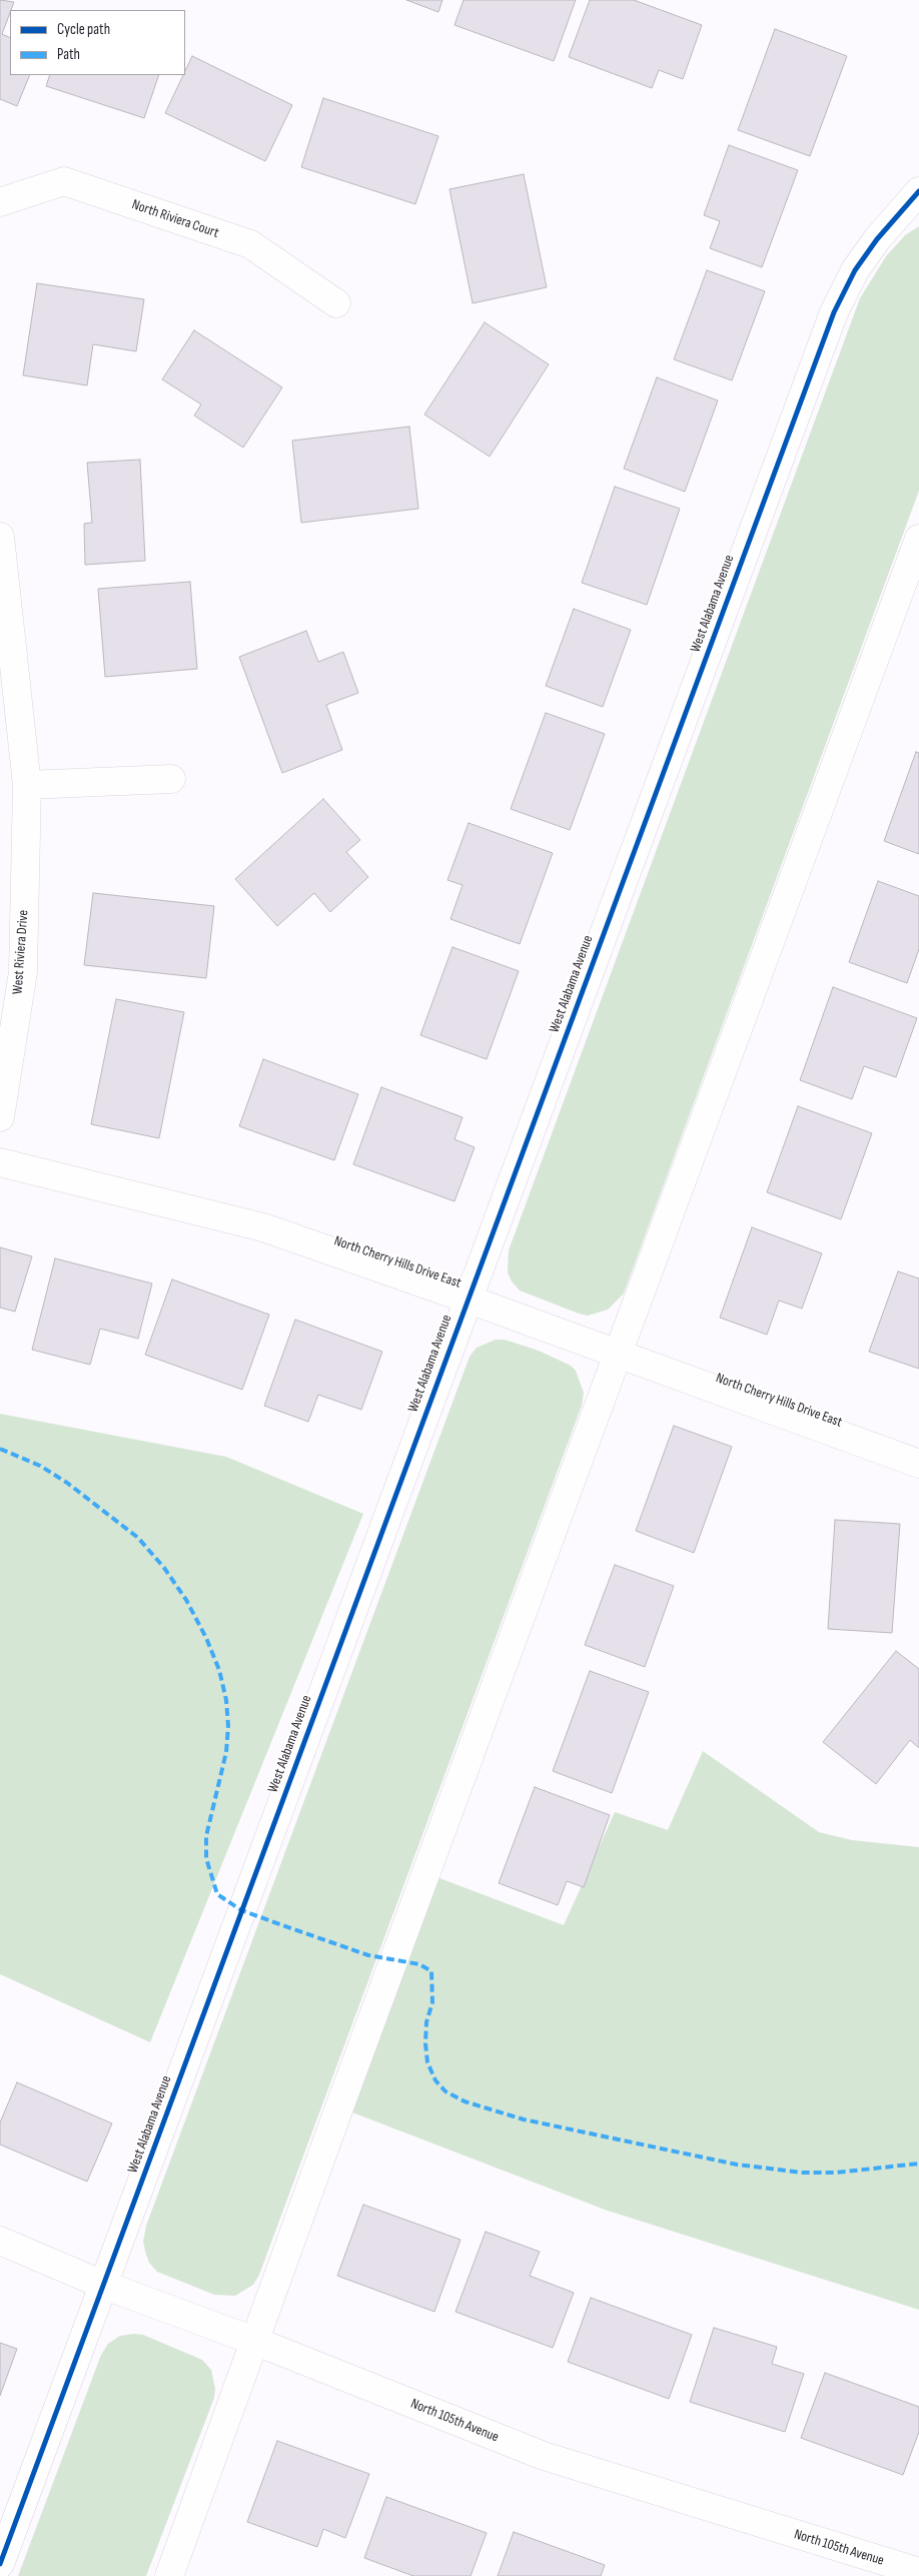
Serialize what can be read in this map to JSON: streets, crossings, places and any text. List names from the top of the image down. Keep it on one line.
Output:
{"streets":{"street":["North Riviera Court","West Alabama Avenue","West Riviera Drive","North Cherry Hills Drive East","North 105th Avenue"]},"crossings":[["West Alabama Avenue","North Cherry Hills Drive East"],["West Alabama Avenue","North 105th Avenue"]],"legend":["Cycle path","Path"]}
